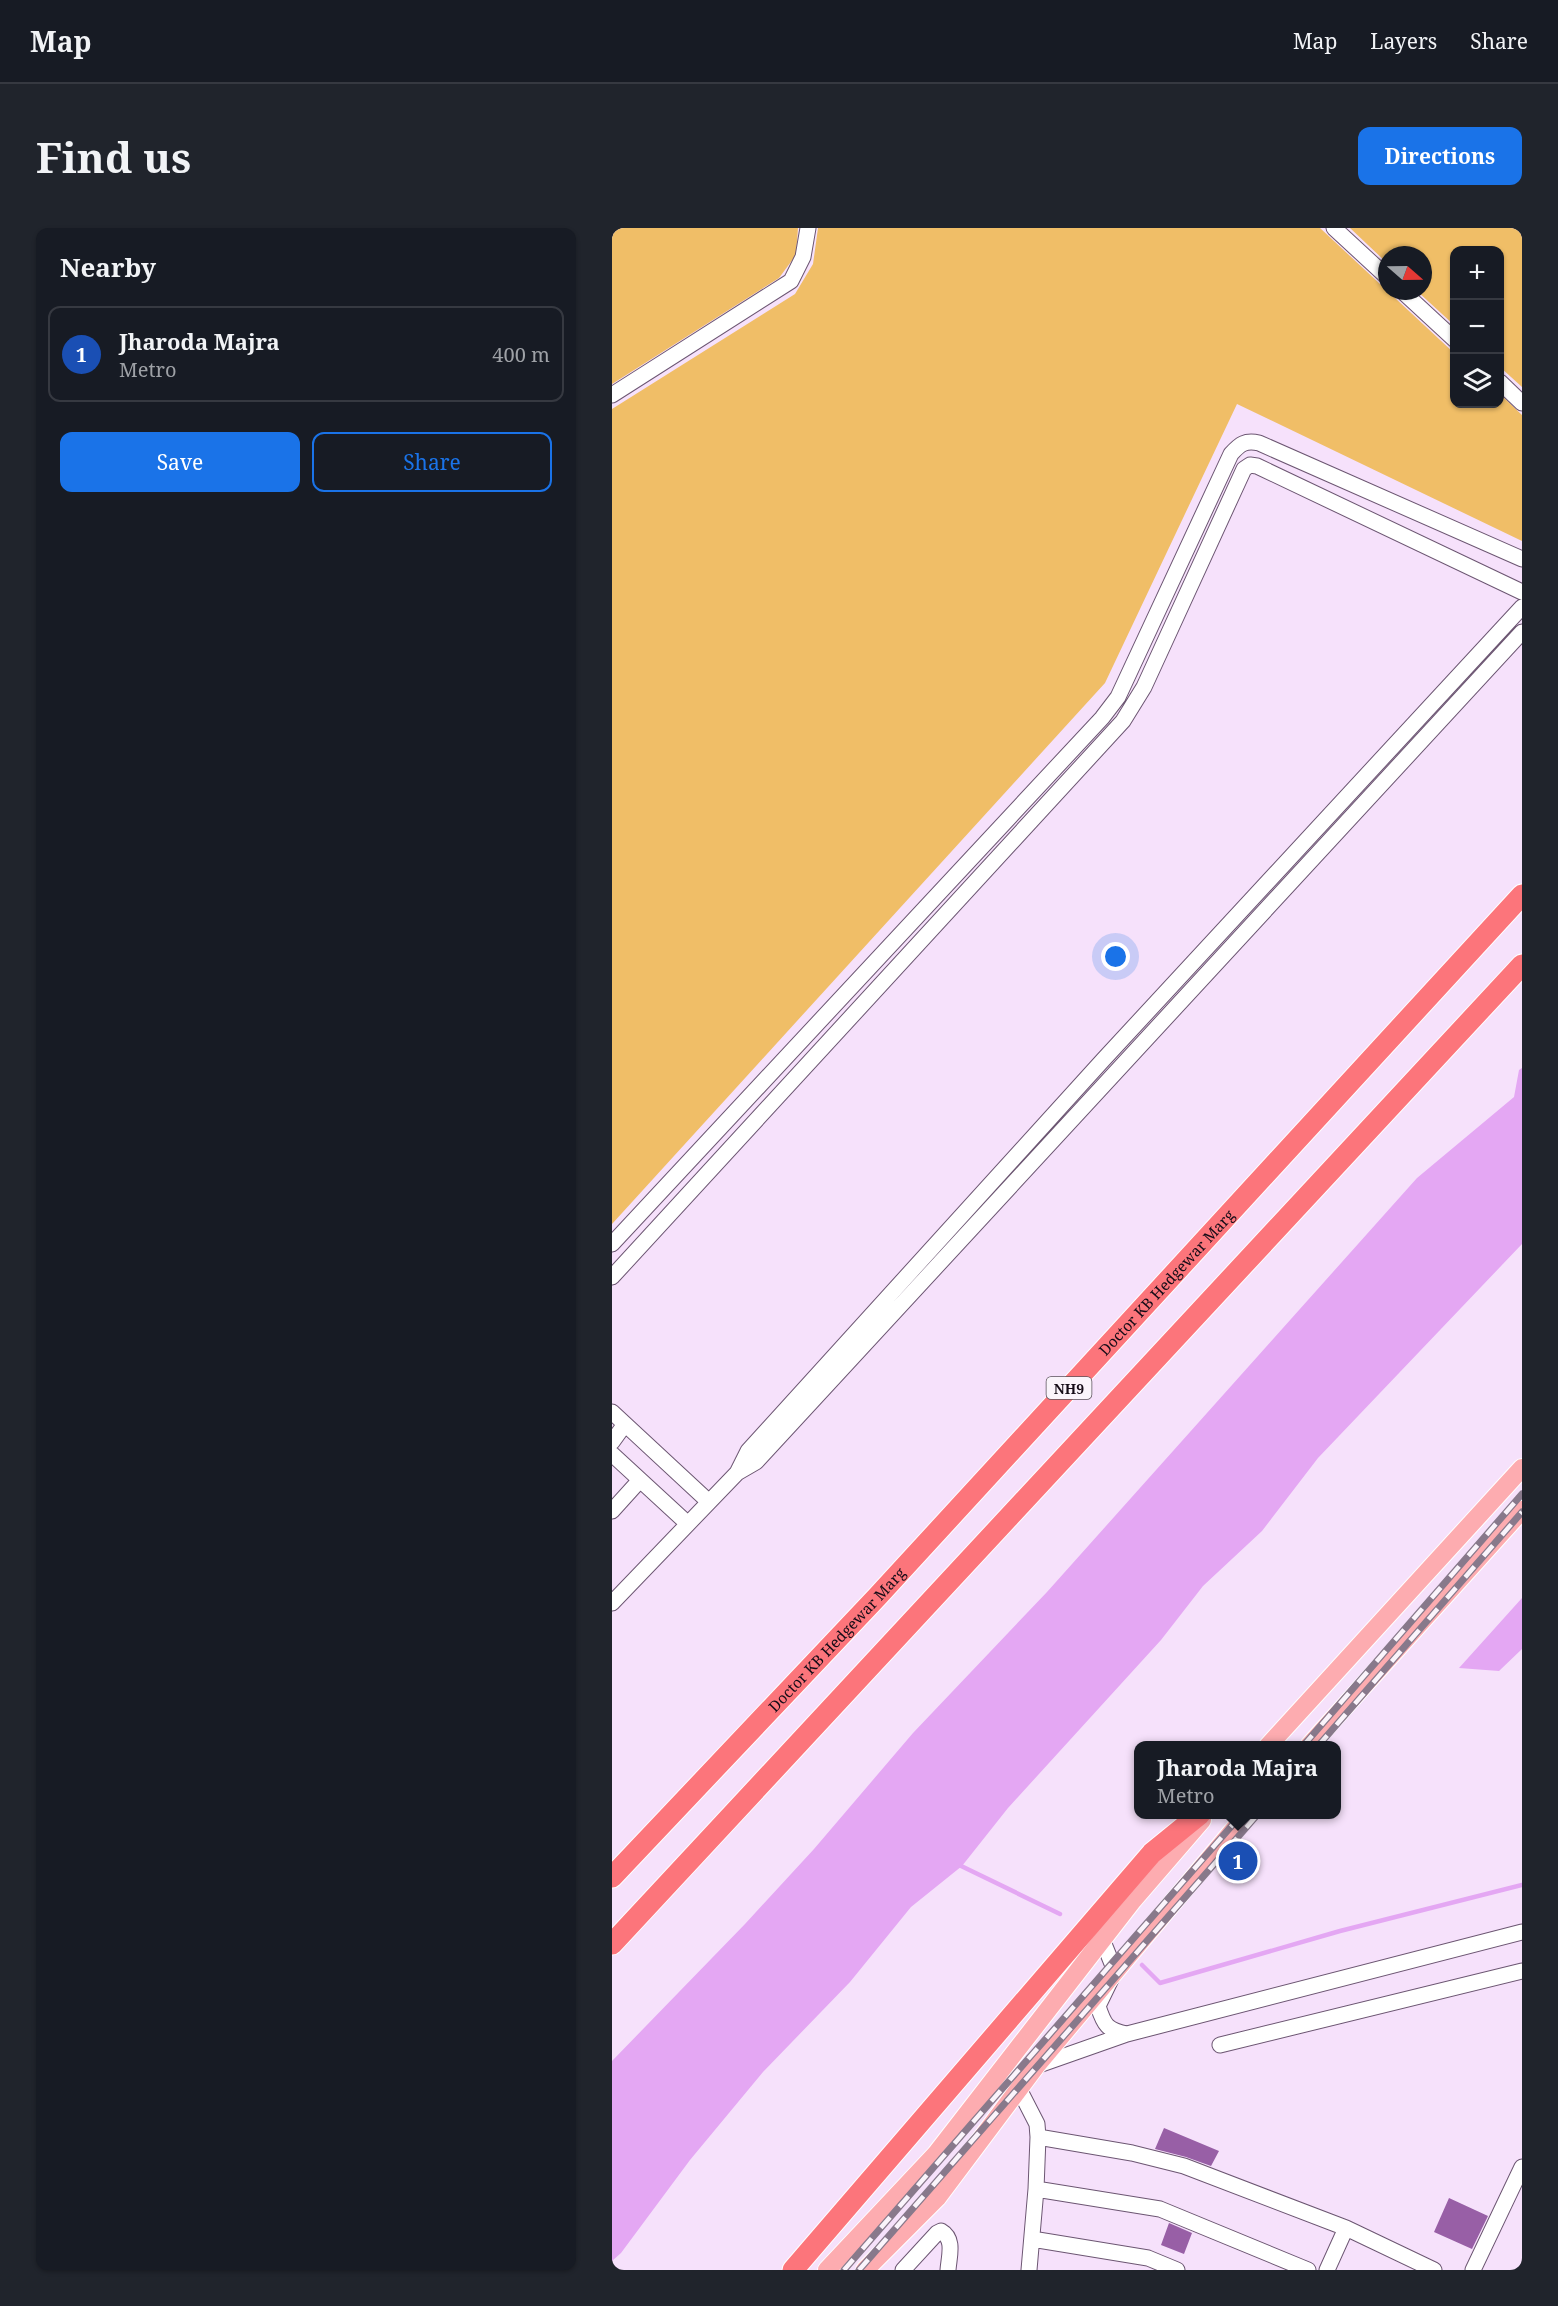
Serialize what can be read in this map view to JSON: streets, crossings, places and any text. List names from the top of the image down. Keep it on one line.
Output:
{"streets":{"highway":["Doctor KB Hedgewar Marg","NH9"]},"north":"right","page":{"header":"Map","nav":["Map","Layers","Share"],"buttons":["Directions",["Save","Share"]],"title":"Find us","heading":"Nearby","map_buttons":["+","−"],"list":[{"mark":"1","name":"Jharoda Majra","note":"Metro","value":"400 m"}],"popup":["Jharoda Majra","Metro"],"pins":"1"}}
